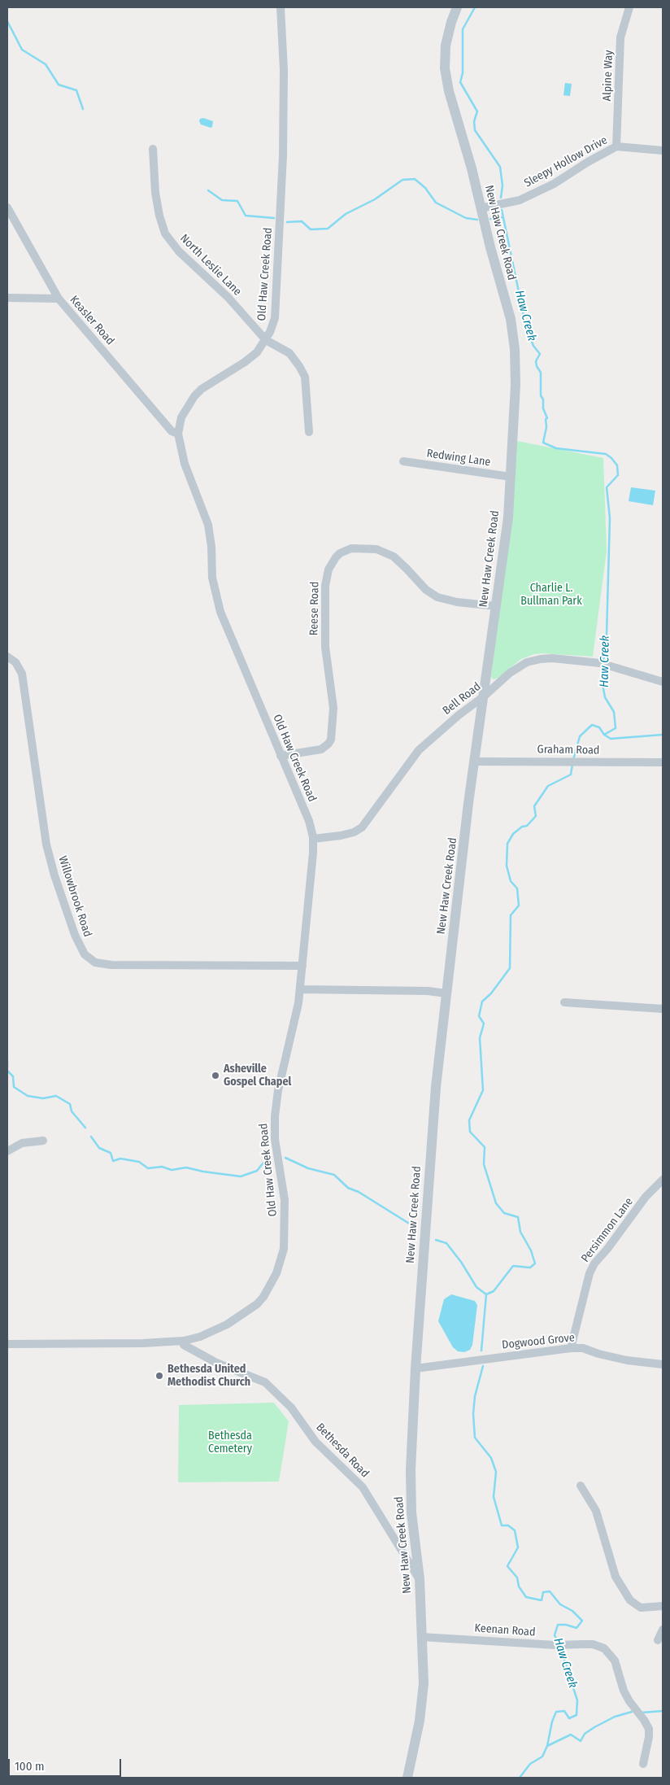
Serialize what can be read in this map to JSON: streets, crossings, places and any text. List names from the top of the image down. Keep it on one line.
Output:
{"streets":{"street":["Alpine Way","Sleepy Hollow Drive","New Haw Creek Road","North Leslie Lane","Old Haw Creek Road","Keasler Road","Redwing Lane","Reese Road","Bell Road","Graham Road","Willowbrook Road","Persimmon Lane","Dogwood Grove","Bethesda Road","Keenan Road"]},"crossings":[["Alpine Way","Sleepy Hollow Drive"],["Sleepy Hollow Drive","New Haw Creek Road"],["New Haw Creek Road","Redwing Lane"],["New Haw Creek Road","Reese Road"],["New Haw Creek Road","Bell Road"],["New Haw Creek Road","Graham Road"],["New Haw Creek Road","Dogwood Grove"],["New Haw Creek Road","Bethesda Road"],["New Haw Creek Road","Keenan Road"],["North Leslie Lane","Old Haw Creek Road"],["Old Haw Creek Road","Keasler Road"],["Old Haw Creek Road","Reese Road"],["Old Haw Creek Road","Bell Road"],["Old Haw Creek Road","Willowbrook Road"],["Old Haw Creek Road","Bethesda Road"],["Persimmon Lane","Dogwood Grove"]],"water":["Haw Creek"],"parks":["Charlie L. Bullman Park","Bethesda Cemetery"],"places":["Asheville Gospel Chapel","Bethesda United Methodist Church"],"scale_bar":"100 m"}
